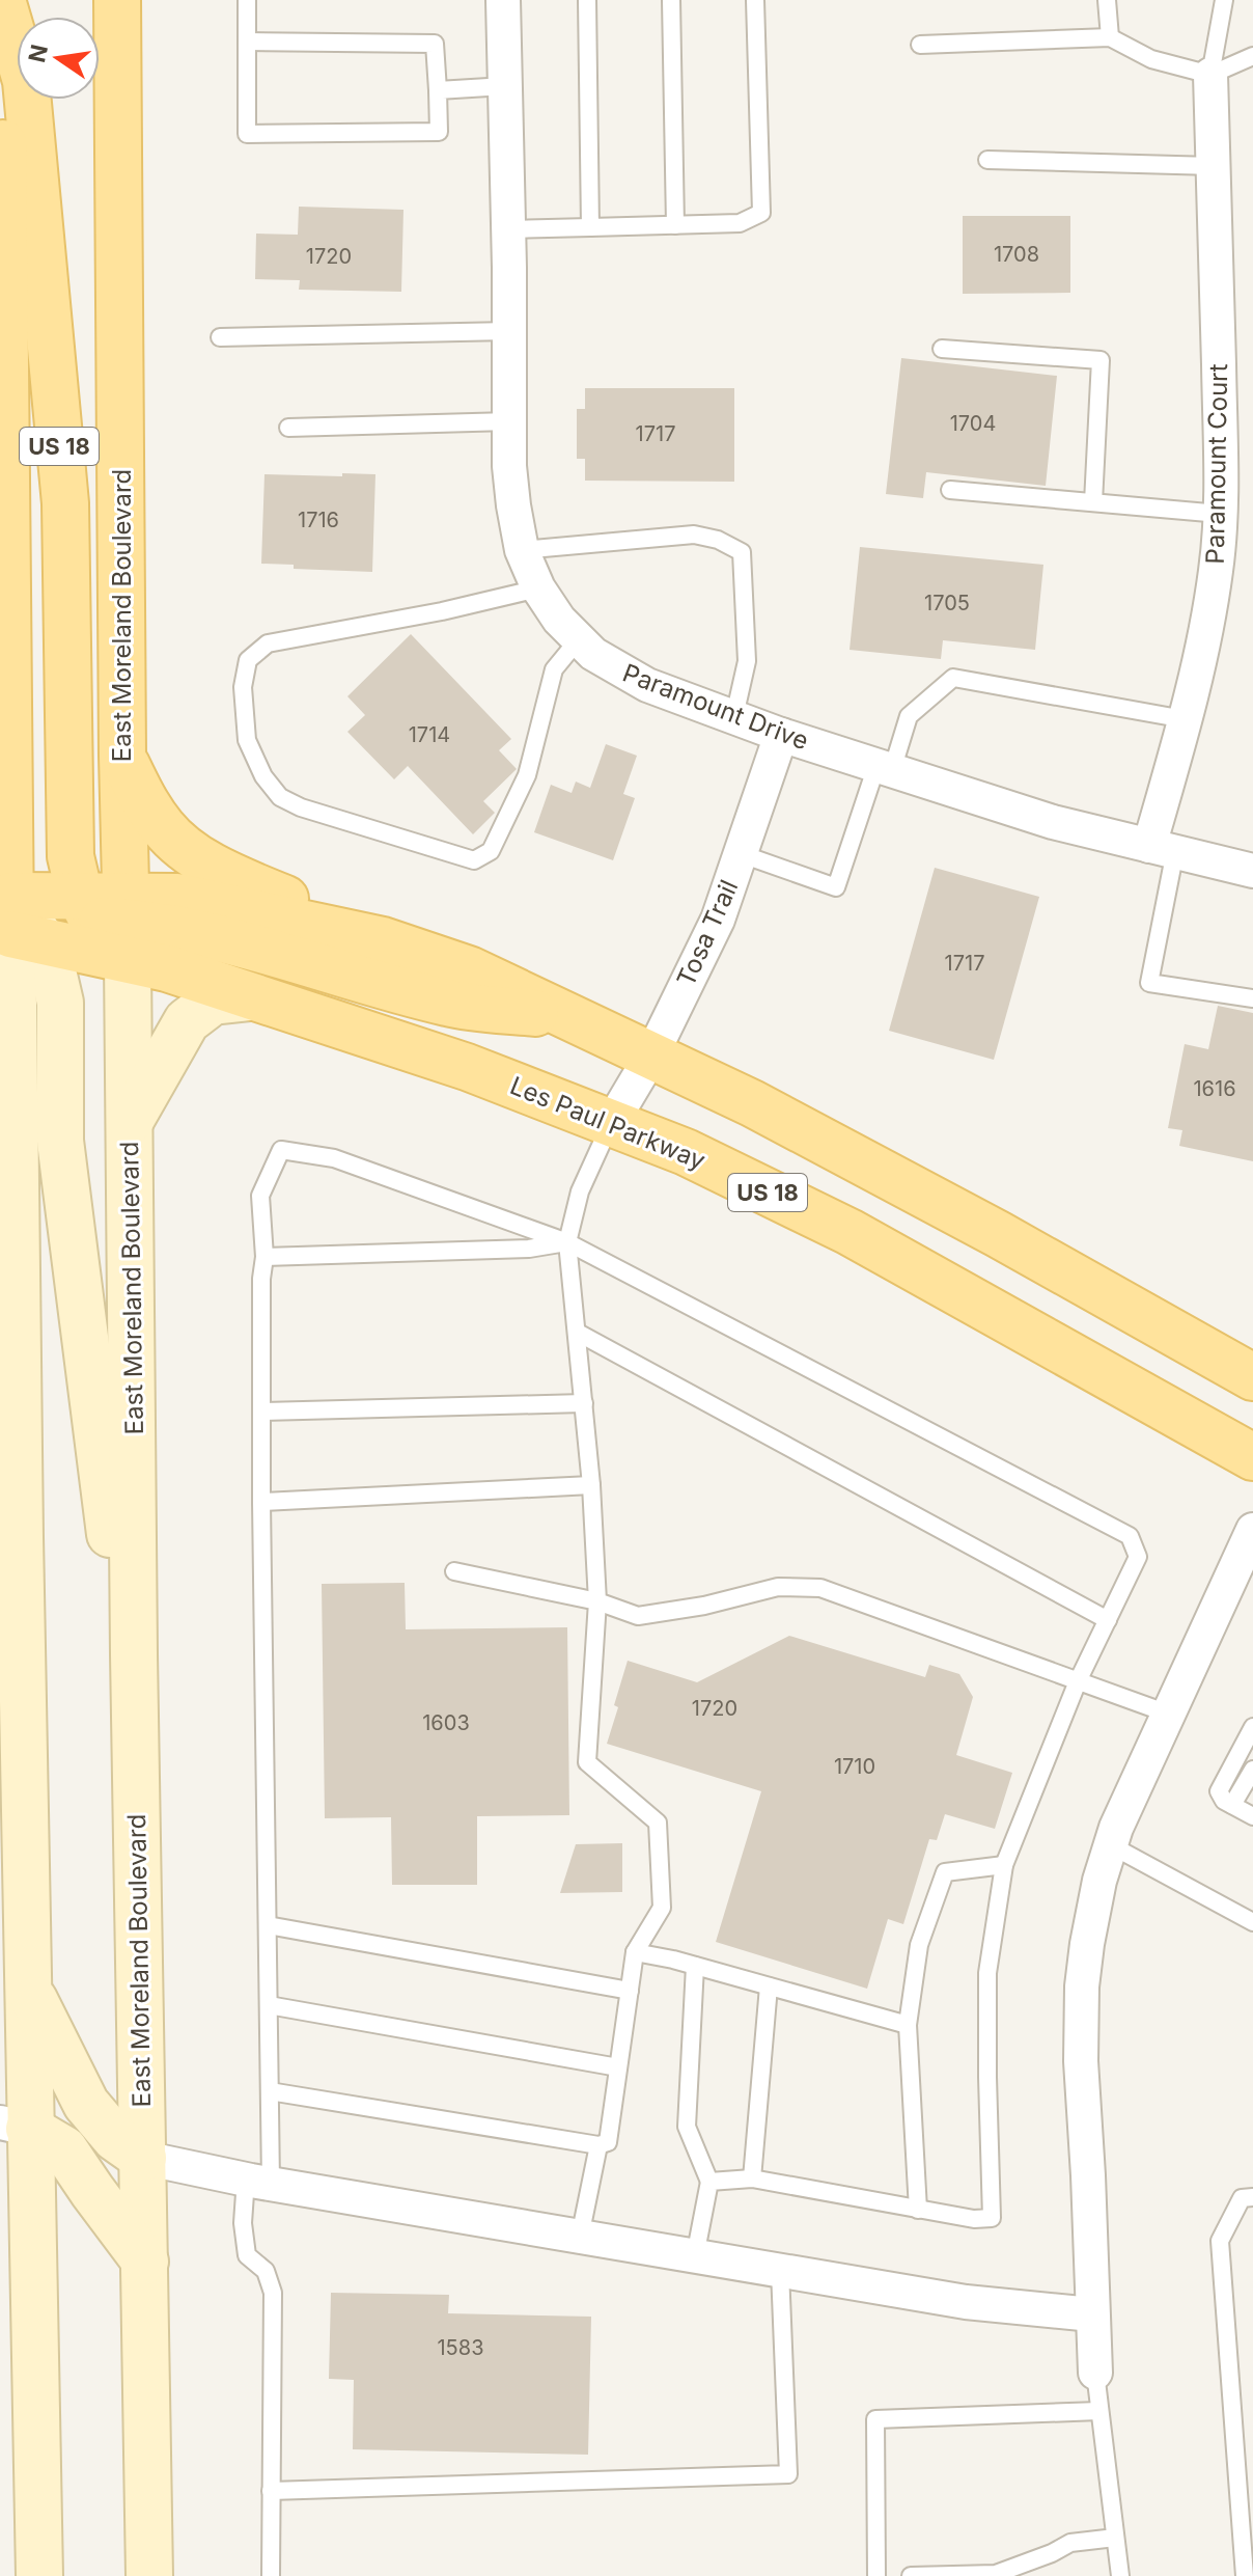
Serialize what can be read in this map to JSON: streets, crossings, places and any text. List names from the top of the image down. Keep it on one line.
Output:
{"streets":{"main road":["US 18","East Moreland Boulevard","Les Paul Parkway"],"street":["Paramount Court","Paramount Drive","Tosa Trail"]},"crossings":[["US 18","East Moreland Boulevard"],["US 18","Les Paul Parkway"],["Paramount Court","Paramount Drive"],["East Moreland Boulevard","Les Paul Parkway"],["Paramount Drive","Tosa Trail"],["Tosa Trail","Les Paul Parkway"]],"house_numbers":["1708","1720","1704","1717","1716","1705","1714","1717","1616","1720","1603","1710","1583"],"north":"left"}
